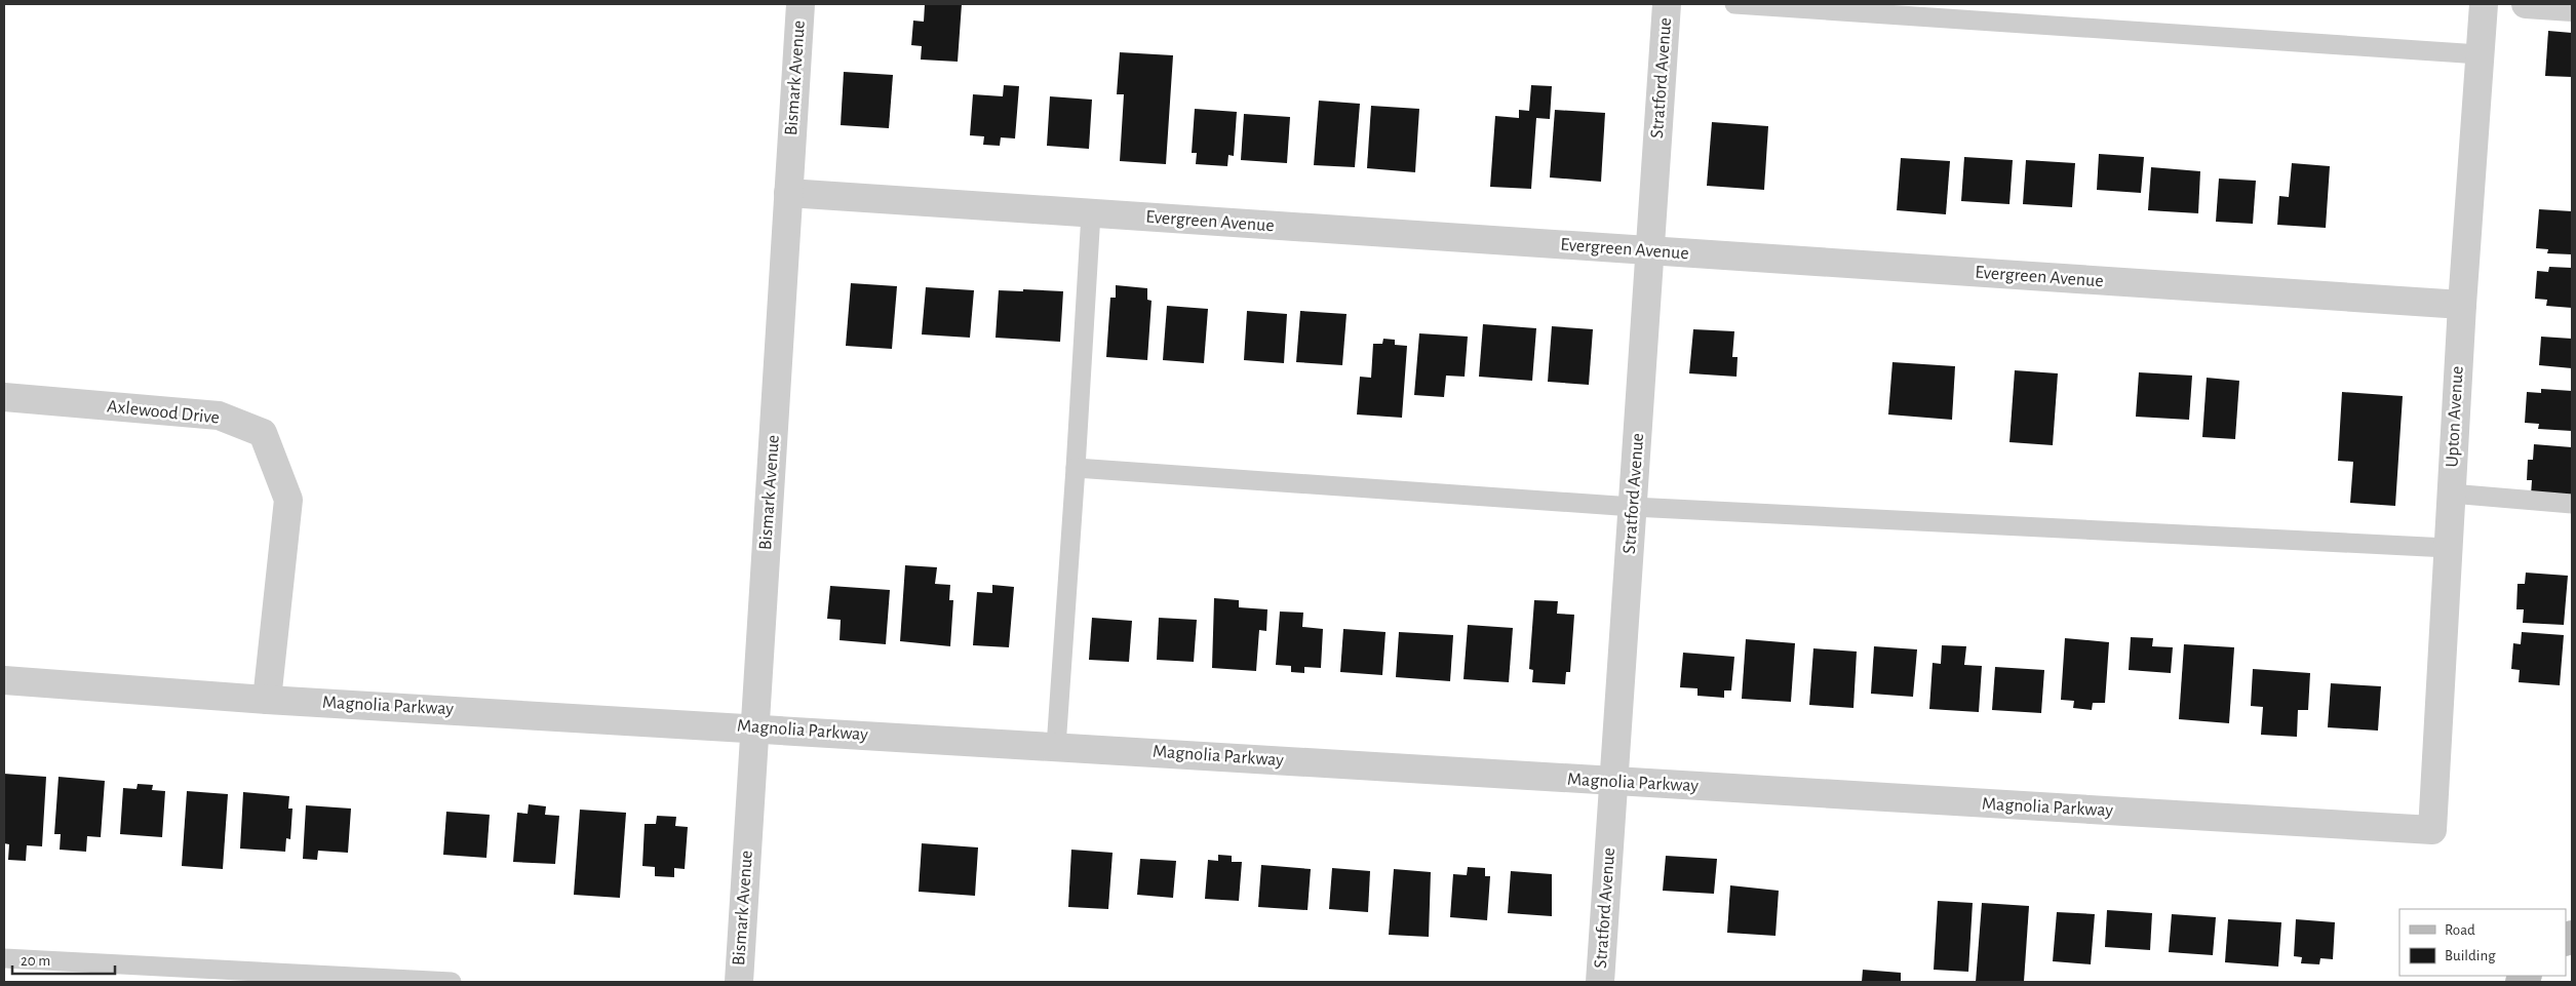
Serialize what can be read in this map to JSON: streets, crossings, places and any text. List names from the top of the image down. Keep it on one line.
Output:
{"streets":{"street":["Bismark Avenue","Stratford Avenue","Evergreen Avenue","Axlewood Drive","Upton Avenue","Magnolia Parkway"]},"crossings":[["Bismark Avenue","Evergreen Avenue"],["Bismark Avenue","Magnolia Parkway"],["Stratford Avenue","Evergreen Avenue"],["Stratford Avenue","Magnolia Parkway"],["Evergreen Avenue","Upton Avenue"],["Axlewood Drive","Magnolia Parkway"],["Upton Avenue","Magnolia Parkway"]],"legend":["Road","Building"],"scale_bar":"20 m"}
